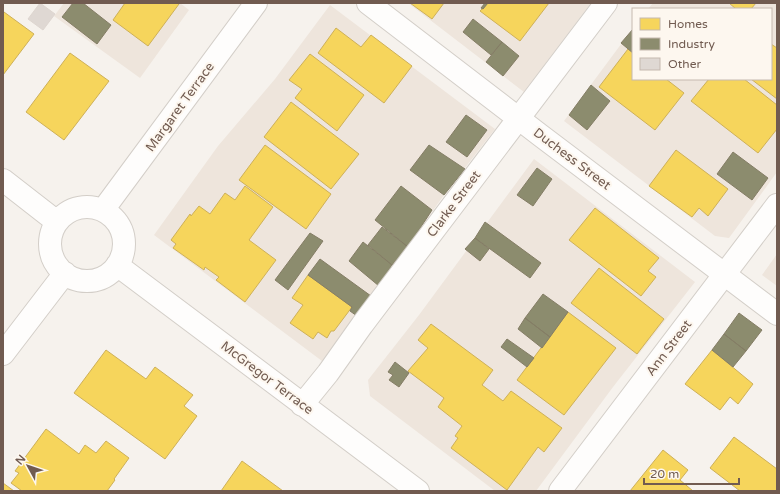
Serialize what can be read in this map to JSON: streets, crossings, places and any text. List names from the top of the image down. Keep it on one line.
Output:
{"streets":{"street":["Margaret Terrace","Duchess Street","Clarke Street","Ann Street","McGregor Terrace"]},"crossings":[["Margaret Terrace","McGregor Terrace"],["Duchess Street","Clarke Street"],["Duchess Street","Ann Street"],["Clarke Street","McGregor Terrace"]],"legend":["Homes","Industry","Other"],"scale_bar":"20 m","north":"top left"}
